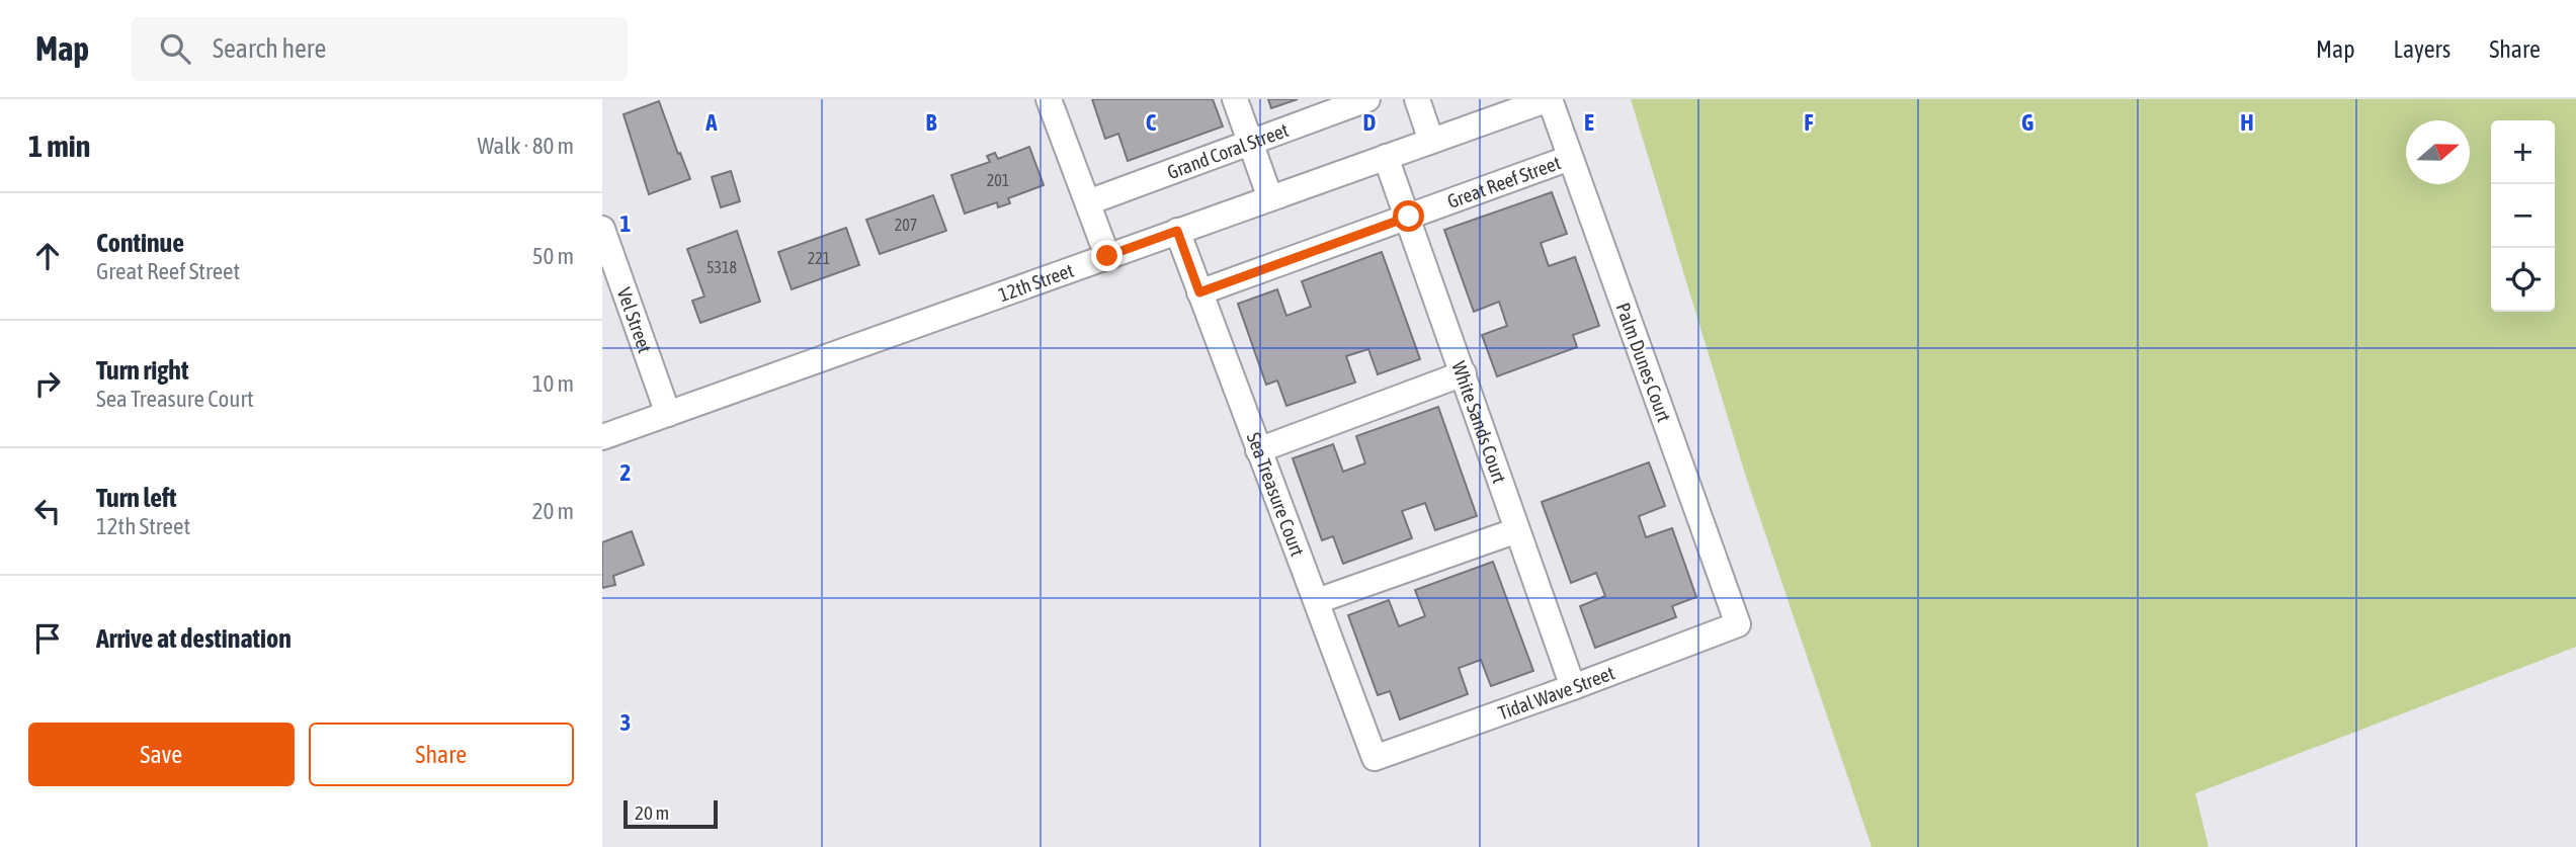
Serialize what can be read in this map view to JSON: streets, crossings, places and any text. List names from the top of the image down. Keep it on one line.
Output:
{"streets":{"street":["Grand Coral Street","Great Reef Street","12th Street","Vel Street","Palm Dunes Court","White Sands Court","Sea Treasure Court","Tidal Wave Street"]},"crossings":[["Great Reef Street","Palm Dunes Court"],["Great Reef Street","White Sands Court"],["Great Reef Street","Sea Treasure Court"],["12th Street","Vel Street"],["12th Street","Palm Dunes Court"],["12th Street","White Sands Court"],["12th Street","Sea Treasure Court"],["Palm Dunes Court","Tidal Wave Street"],["White Sands Court","Tidal Wave Street"],["Sea Treasure Court","Tidal Wave Street"]],"house_numbers":["201","207","221","5318"],"scale_bar":"20 m","north":"right","page":{"header":"Map","search":"Search here","nav":["Map","Layers","Share"],"heading":["1 min","Walk · 80 m"],"map_buttons":["+","−"],"list":[["Continue","Great Reef Street","50 m"],["Turn right","Sea Treasure Court","10 m"],["Turn left","12th Street","20 m"],"Arrive at destination"],"buttons":["Save","Share"],"scale":"20 m"},"grid":{"columns":["A","B","C","D","E","F","G","H"],"rows":["1","2","3"]}}
